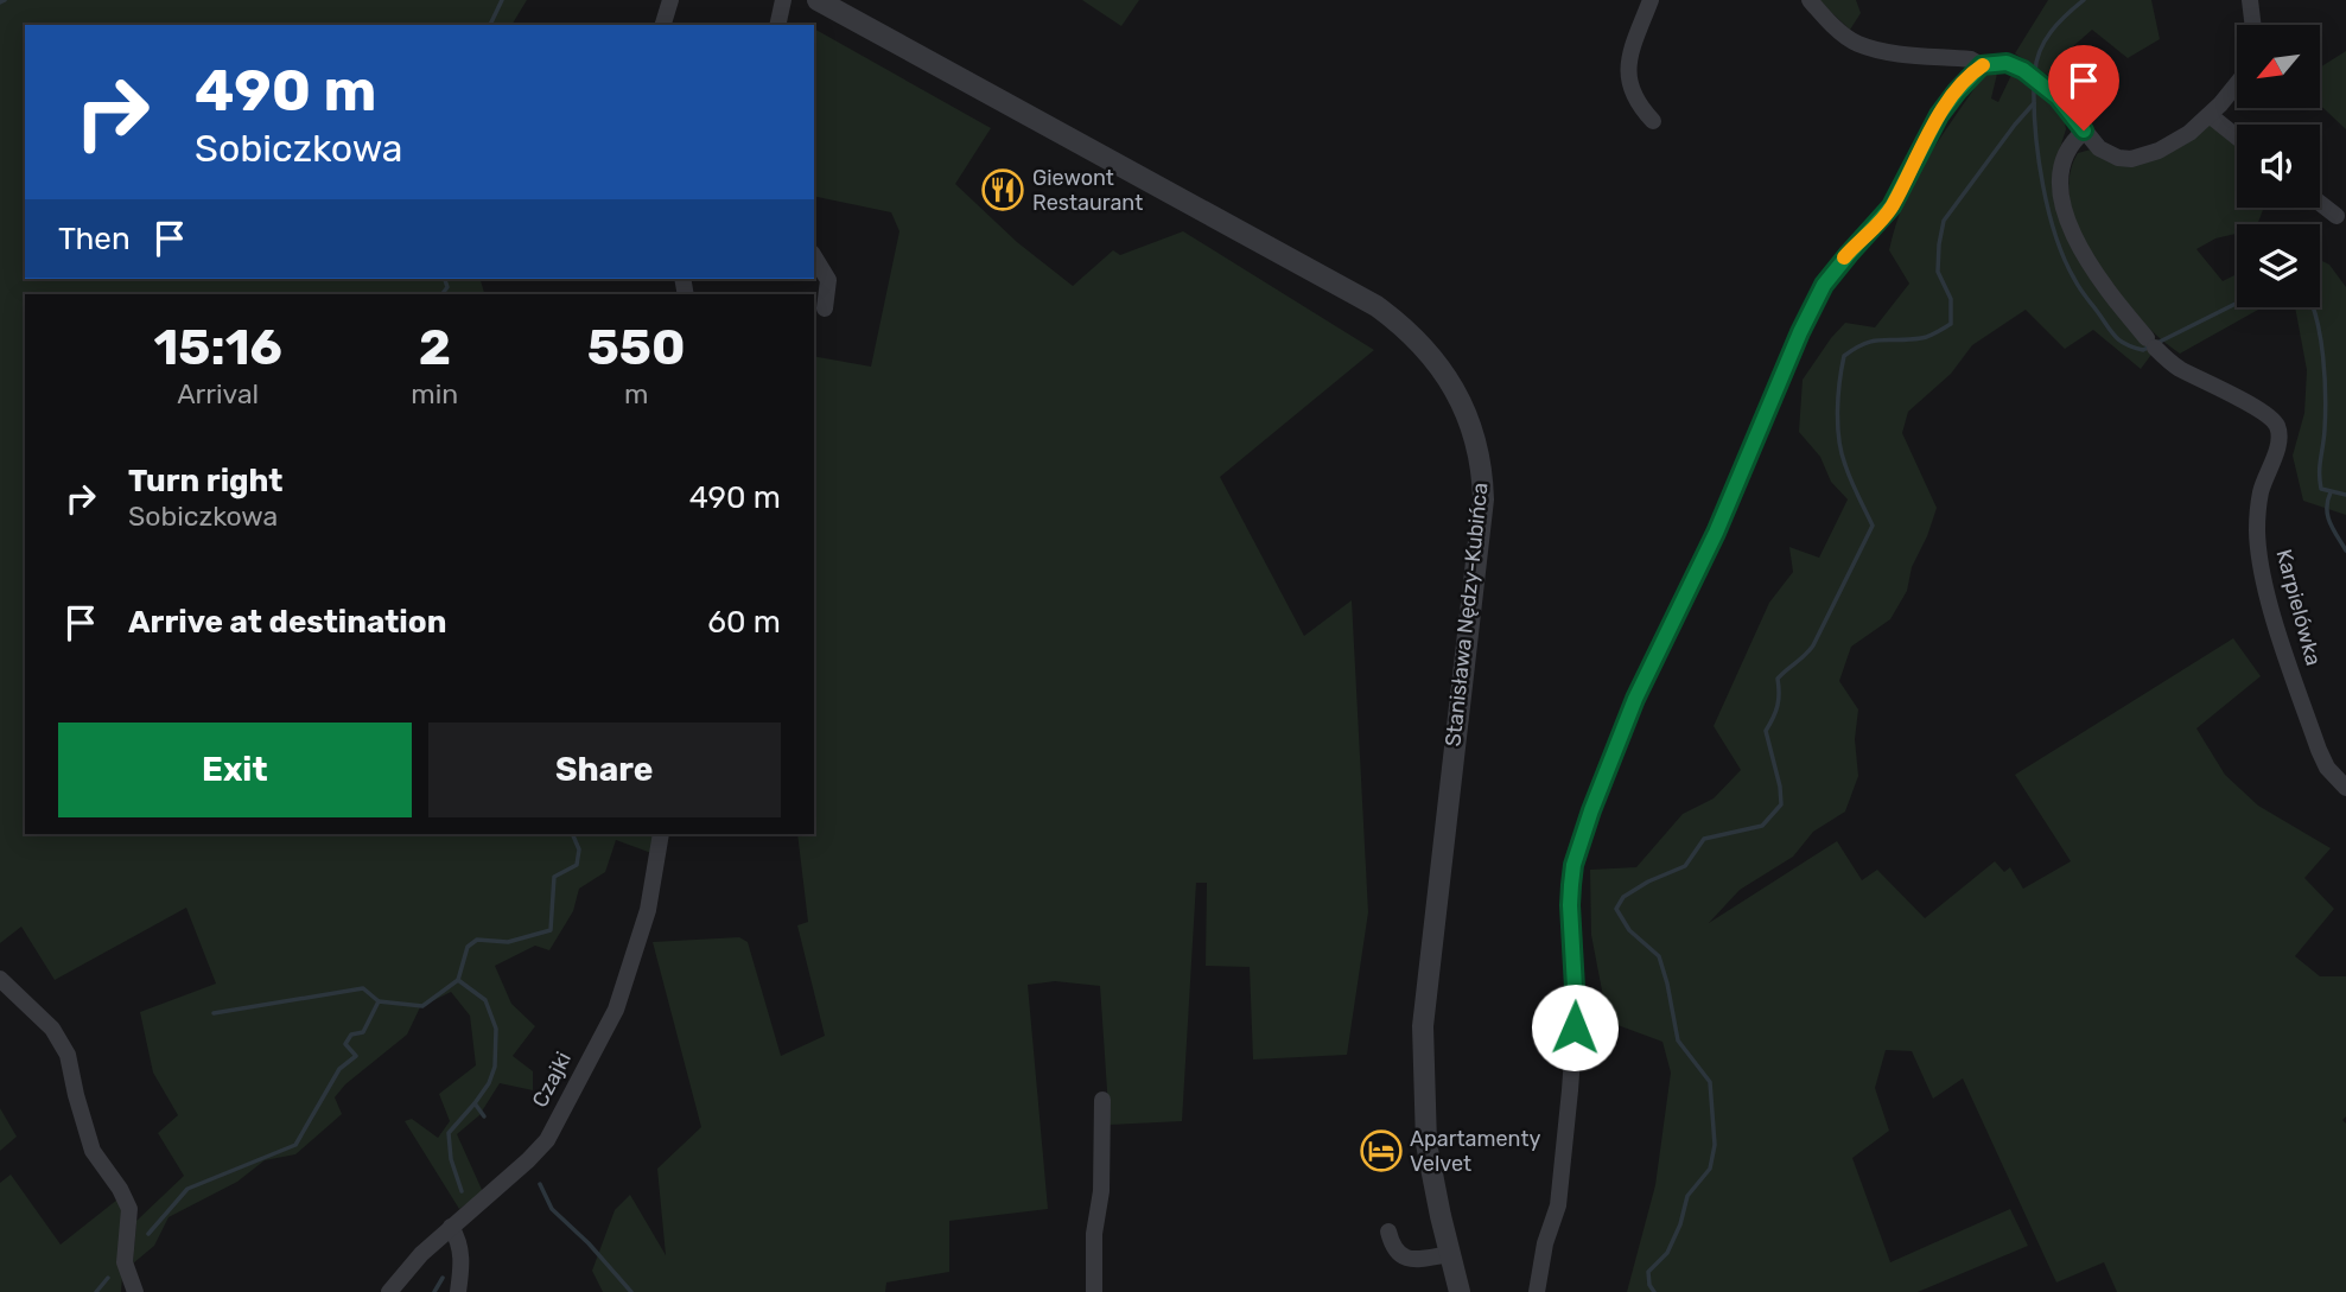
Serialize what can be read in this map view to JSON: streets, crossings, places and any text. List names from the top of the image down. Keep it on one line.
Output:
{"streets":{"street":["Karpielówka","Stanisława Nędzy-Kubińca","Czajki"]},"places":{"restaurant":["Giewont Restaurant"],"hotel":["Apartamenty Velvet"]},"north":"bottom left","page":{"turn":["490 m","Sobiczkowa"],"then":"Then","eta":["15:16","Arrival","2","min","550","m"],"list":[{"name":"Turn right","note":"Sobiczkowa","value":"490 m"},{"name":"Arrive at destination","value":"60 m"}],"buttons":["Exit","Share"]}}
